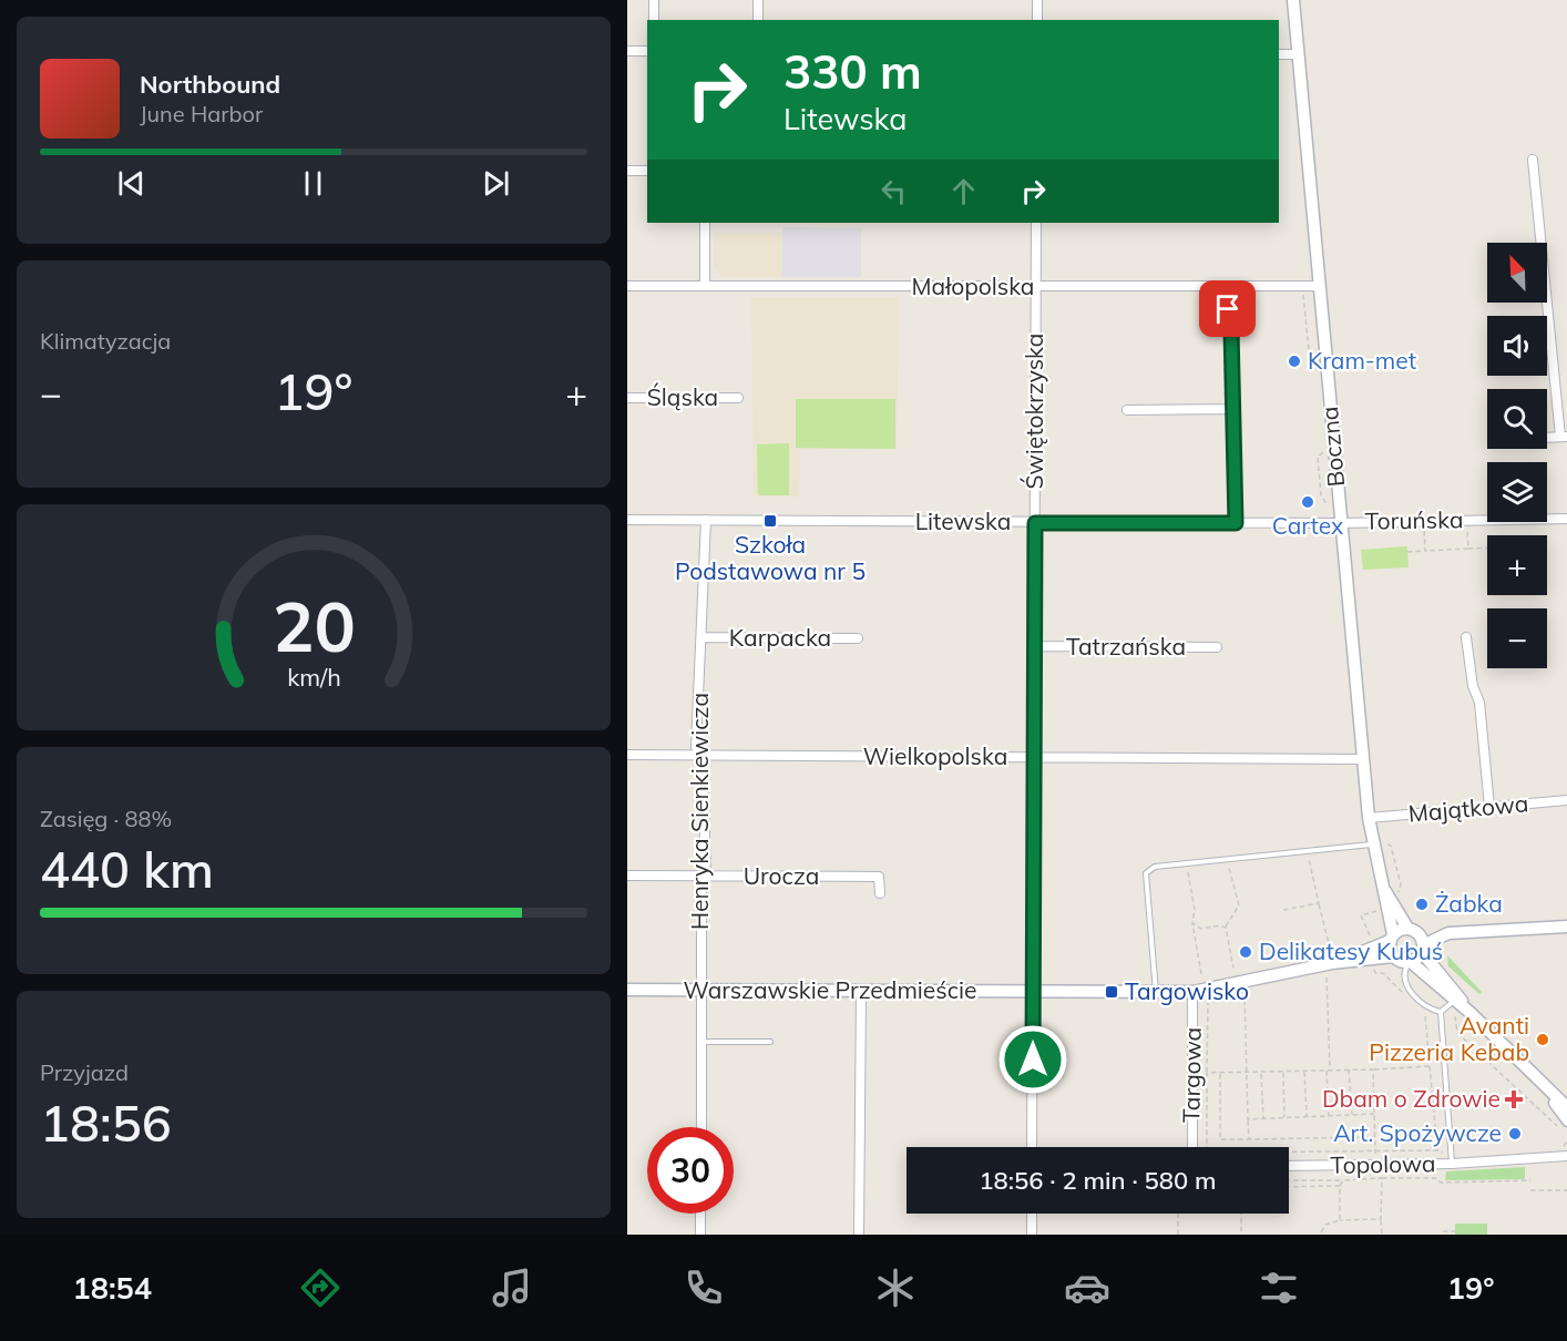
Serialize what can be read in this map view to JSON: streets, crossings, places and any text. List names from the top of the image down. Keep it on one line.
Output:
{"streets":{"street":["Małopolska","Śląska","Świętokrzyska","Boczna","Toruńska","Litewska","Karpacka","Tatrzańska","Wielkopolska","Majątkowa","Henryka Sienkiewicza","Urocza","Warszawskie Przedmieście","Targowa","Topolowa"]},"crossings":[["Małopolska","Świętokrzyska"],["Małopolska","Boczna"],["Świętokrzyska","Litewska"],["Świętokrzyska","Tatrzańska"],["Świętokrzyska","Wielkopolska"],["Świętokrzyska","Warszawskie Przedmieście"],["Boczna","Toruńska"],["Boczna","Litewska"],["Boczna","Wielkopolska"],["Boczna","Majątkowa"],["Toruńska","Litewska"],["Litewska","Henryka Sienkiewicza"],["Karpacka","Henryka Sienkiewicza"],["Wielkopolska","Henryka Sienkiewicza"],["Henryka Sienkiewicza","Urocza"],["Henryka Sienkiewicza","Warszawskie Przedmieście"],["Warszawskie Przedmieście","Targowa"]],"places":{"other":["Kram-met","Cartex","Żabka","Delikatesy Kubuś","Avanti Pizzeria Kebab","Art. Spożywcze"],"transit":["Szkoła Podstawowa nr 5","Targowisko"],"health":["Dbam o Zdrowie"]},"north":"top left","page":{"turn":["330 m","Litewska"],"song":["Northbound","June Harbor"],"map_buttons":["+","−"],"tile":["Klimatyzacja",["Zasięg · 88%","440 km"],["Przyjazd","18:56"]],"heat":["−","19°","+"],"limit":"30","trip":"18:56 · 2 min · 580 m","tabs":["18:54","19°"],"gauge":["20","km/h"]}}
